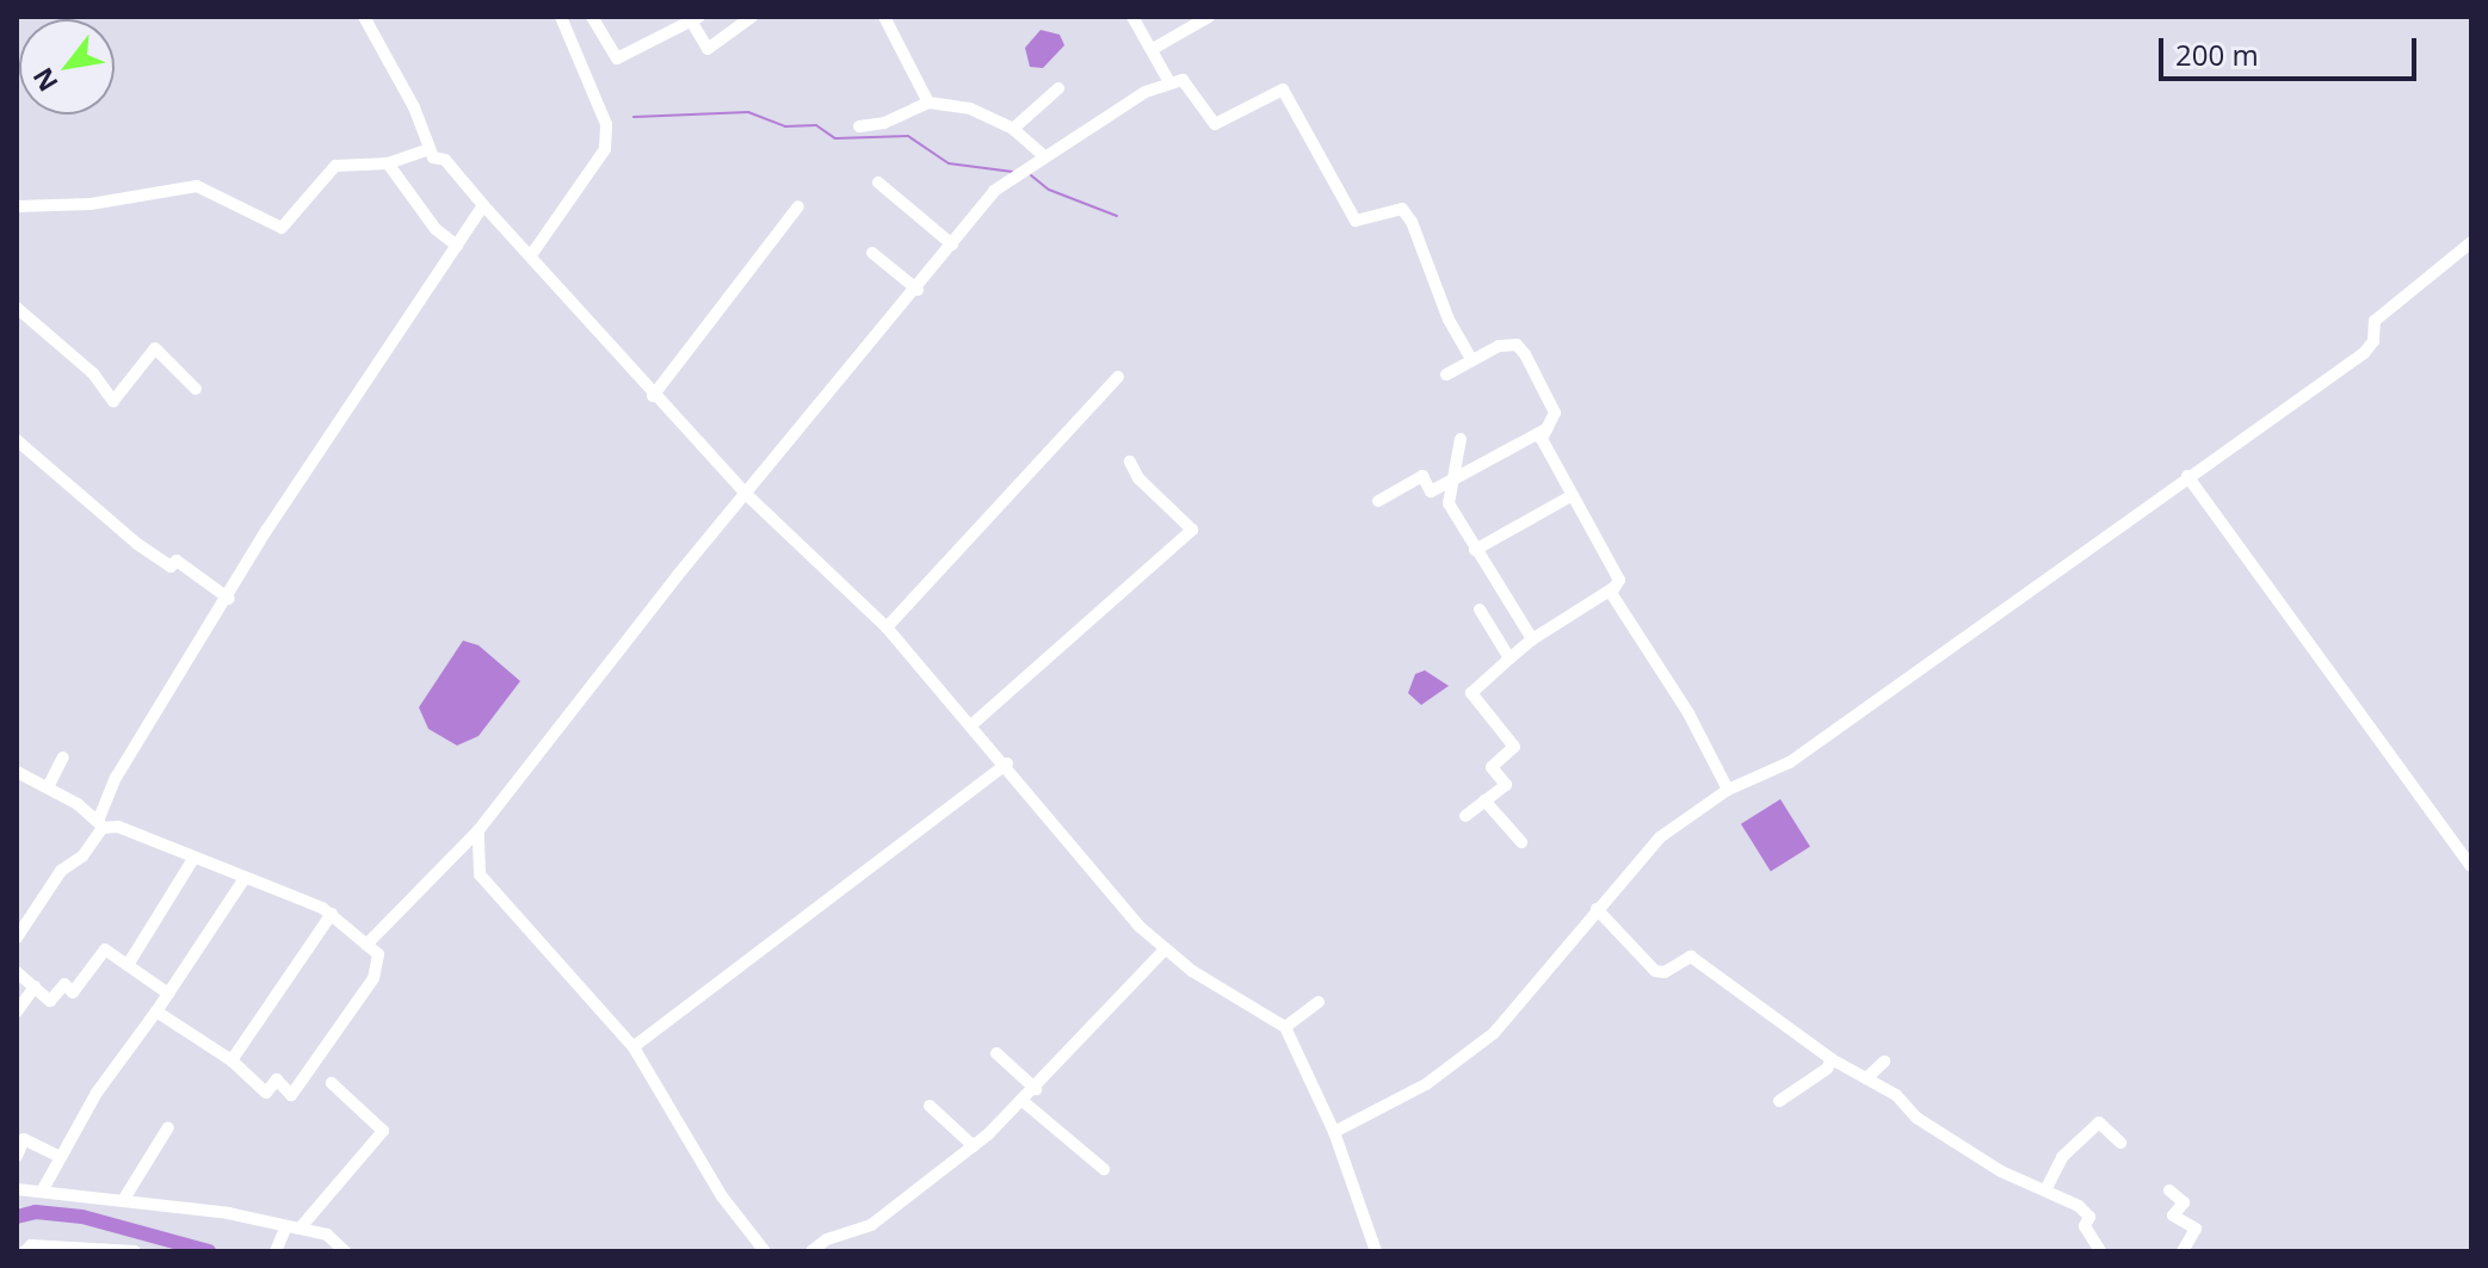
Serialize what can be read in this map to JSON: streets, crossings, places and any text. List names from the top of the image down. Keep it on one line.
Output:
{"scale_bar":"200 m","north":"bottom left"}
